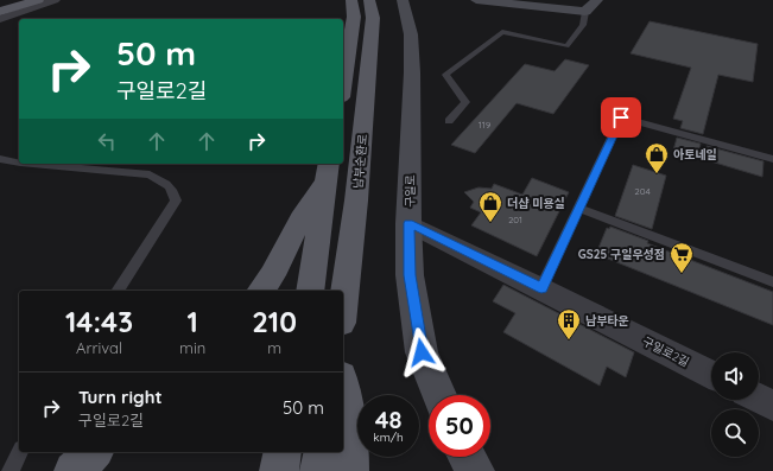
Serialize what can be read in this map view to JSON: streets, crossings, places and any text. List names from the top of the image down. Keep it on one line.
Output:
{"streets":{"main road":["남부순환로","구일로"],"street":["구일로2길"]},"crossings":[["구일로","구일로2길"]],"places":{"shop":["아토네일","더샵 미용실"],"supermarket":["GS25 구일우성점"],"building":["남부타운"]},"house_numbers":["119","204","201"],"page":{"turn":["50 m","구일로2길"],"eta":["14:43","Arrival","1","min","210","m"],"list":[{"name":"Turn right","note":"구일로2길","value":"50 m"}],"speed":"48 km/h","limit":"50"}}
